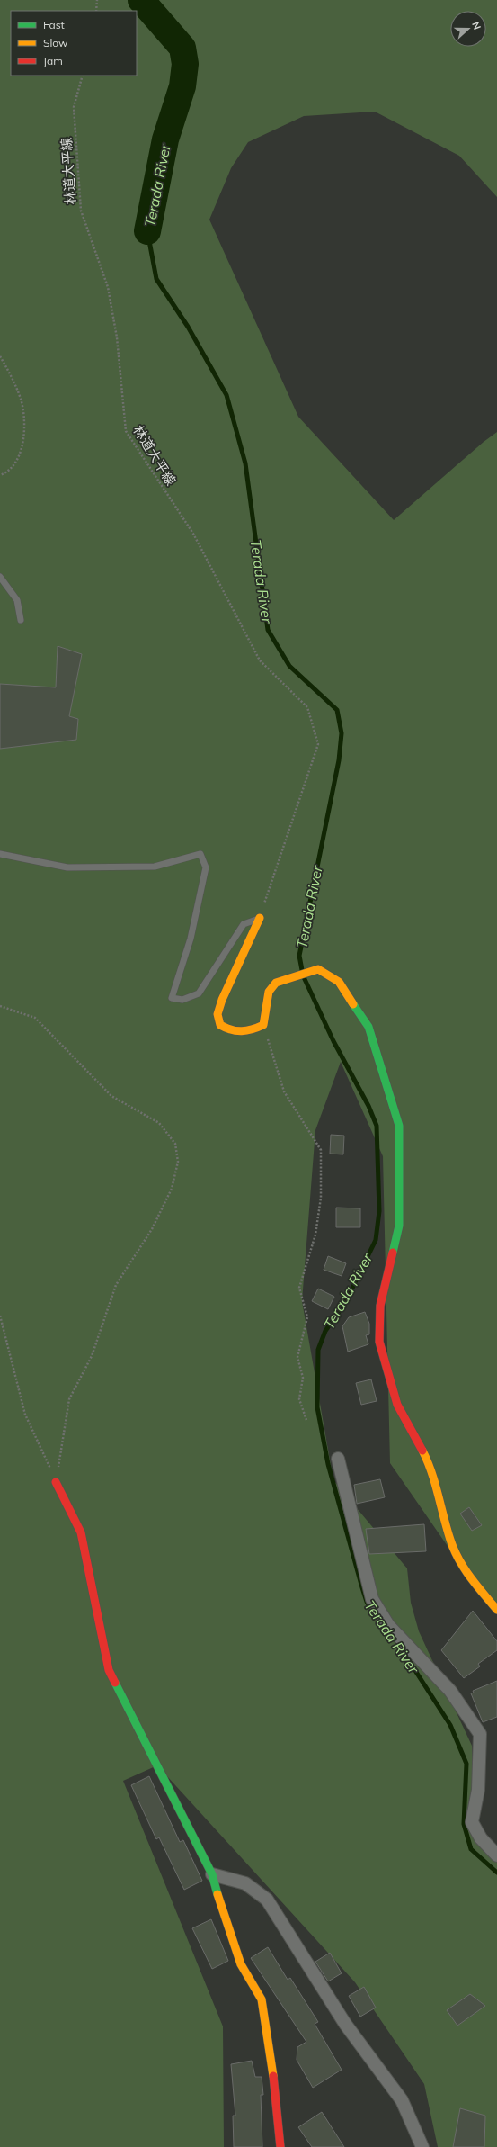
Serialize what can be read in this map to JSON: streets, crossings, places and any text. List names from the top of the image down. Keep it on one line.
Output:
{"streets":{"path":["林道大平線"]},"water":["Terada River"],"legend":["Fast","Slow","Jam"],"north":"right"}
